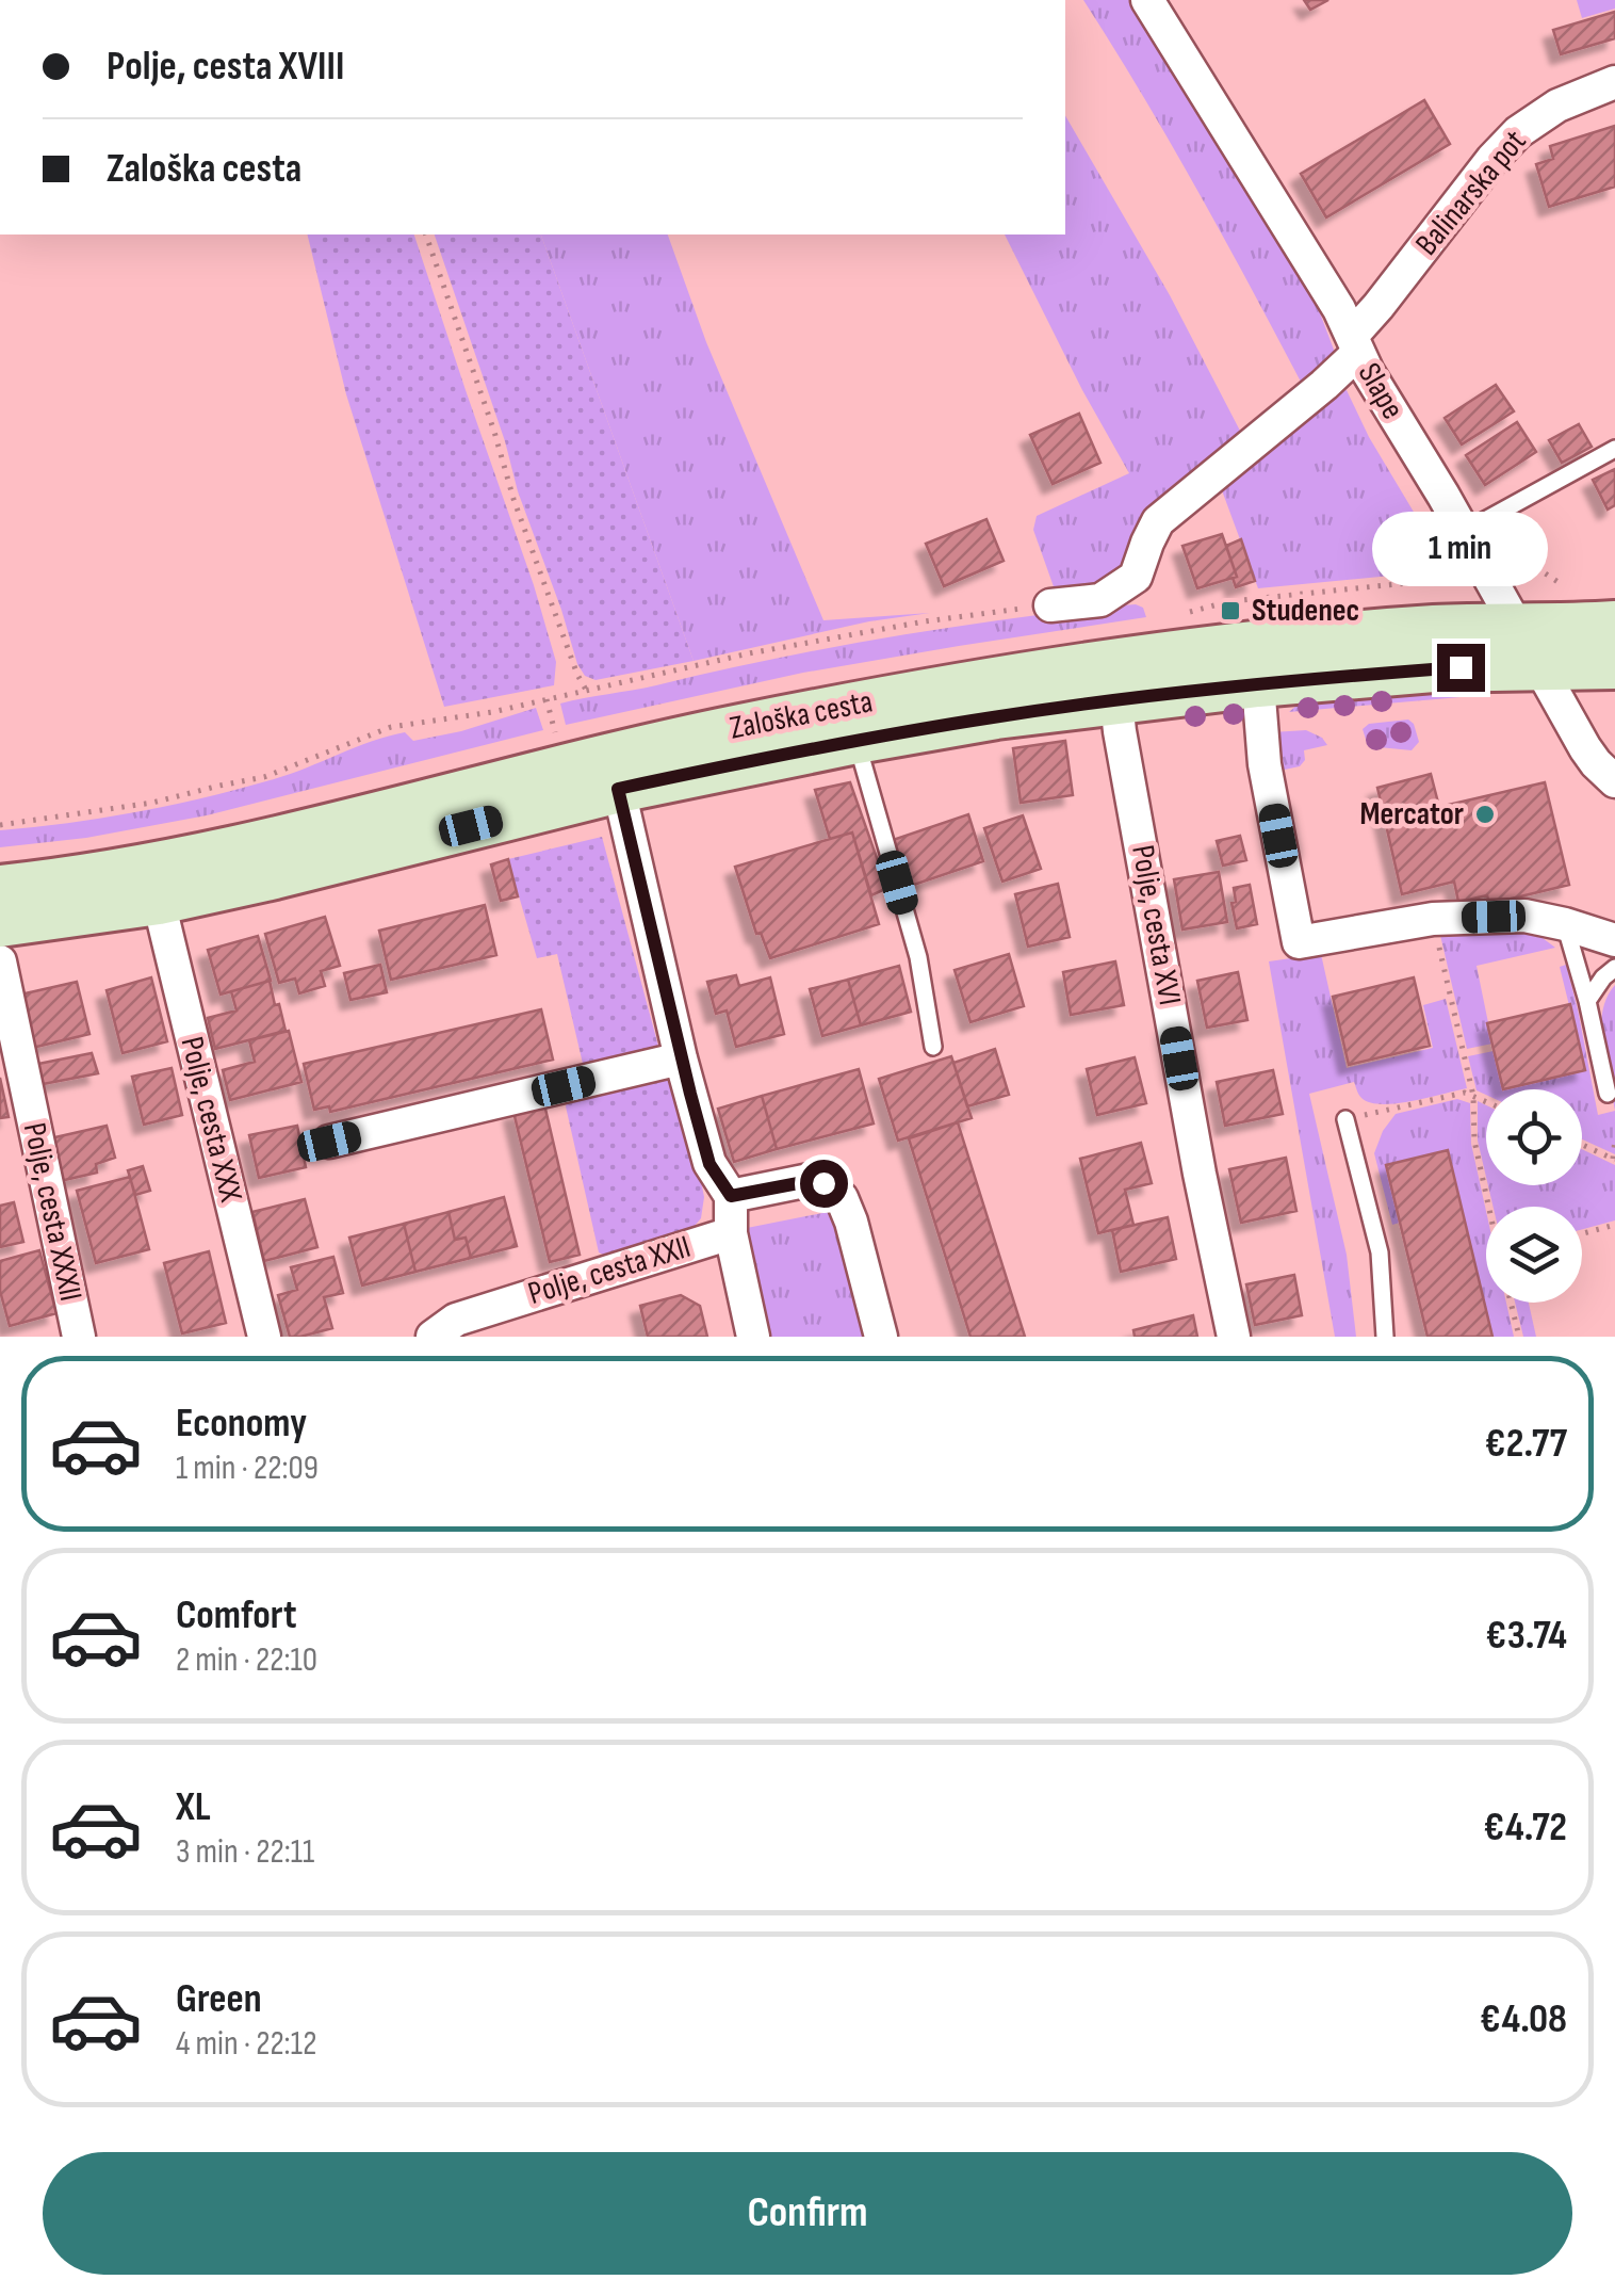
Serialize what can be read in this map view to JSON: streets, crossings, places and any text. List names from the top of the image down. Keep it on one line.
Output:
{"streets":{"main road":["Zaloška cesta"],"street":["Balinarska pot","Slape","Polje, cesta XVI","Polje, cesta XXX","Polje, cesta XXXII","Polje, cesta XXII"]},"crossings":[["Balinarska pot","Slape"],["Slape","Zaloška cesta"],["Zaloška cesta","Polje, cesta XVI"],["Zaloška cesta","Polje, cesta XXX"],["Zaloška cesta","Polje, cesta XXII"]],"places":{"transit":["Studenec"],"other":["Mercator"]},"page":{"banner":["Polje, cesta XVIII","Zaloška cesta"],"bubble":"1 min","list":[{"name":"Economy","note":"1 min · 22:09","value":"€2.77"},{"name":"Comfort","note":"2 min · 22:10","value":"€3.74"},{"name":"XL","note":"3 min · 22:11","value":"€4.72"},{"name":"Green","note":"4 min · 22:12","value":"€4.08"}],"buttons":"Confirm"}}
